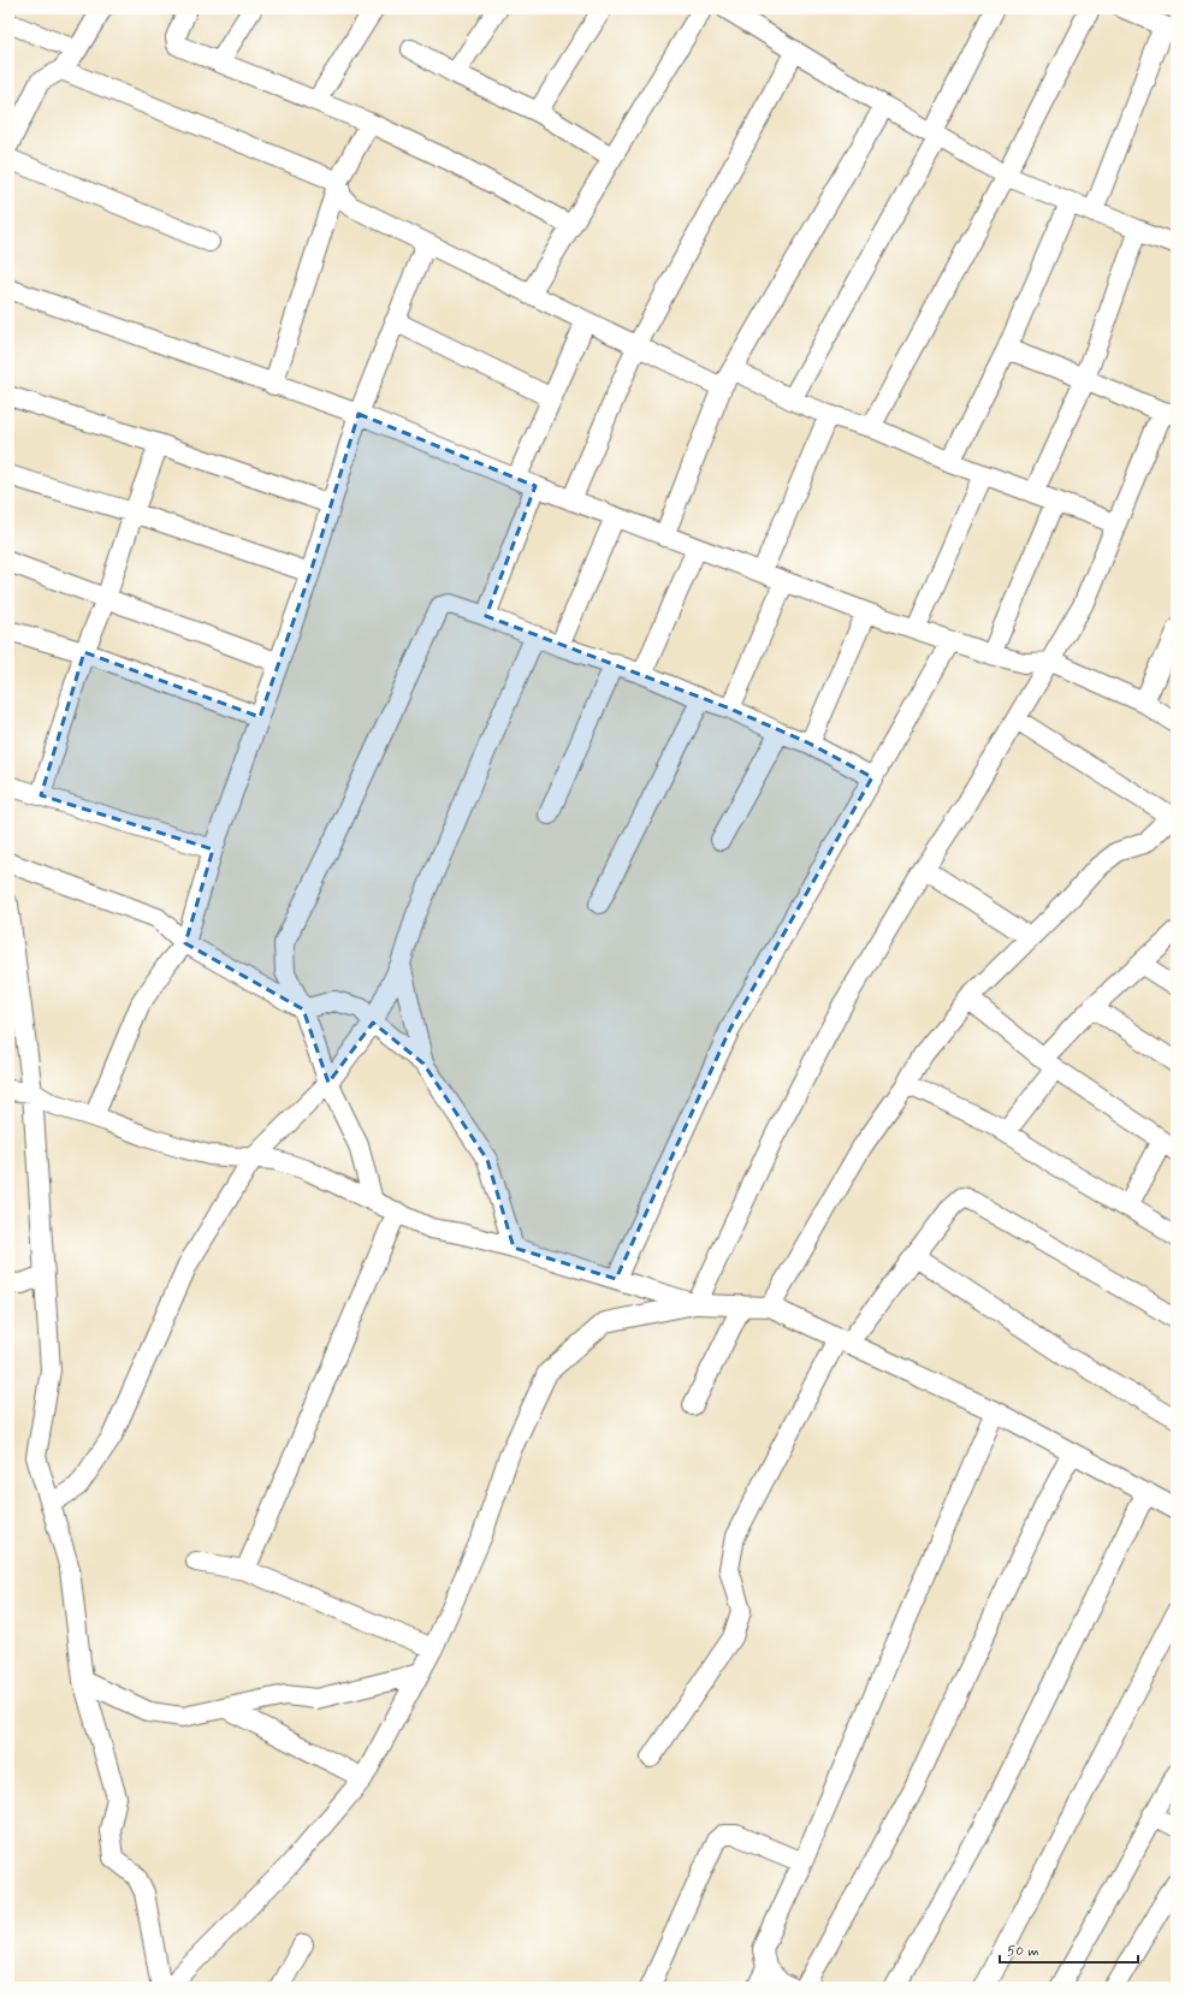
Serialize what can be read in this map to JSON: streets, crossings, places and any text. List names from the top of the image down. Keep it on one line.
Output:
{"scale_bar":"50 m"}
